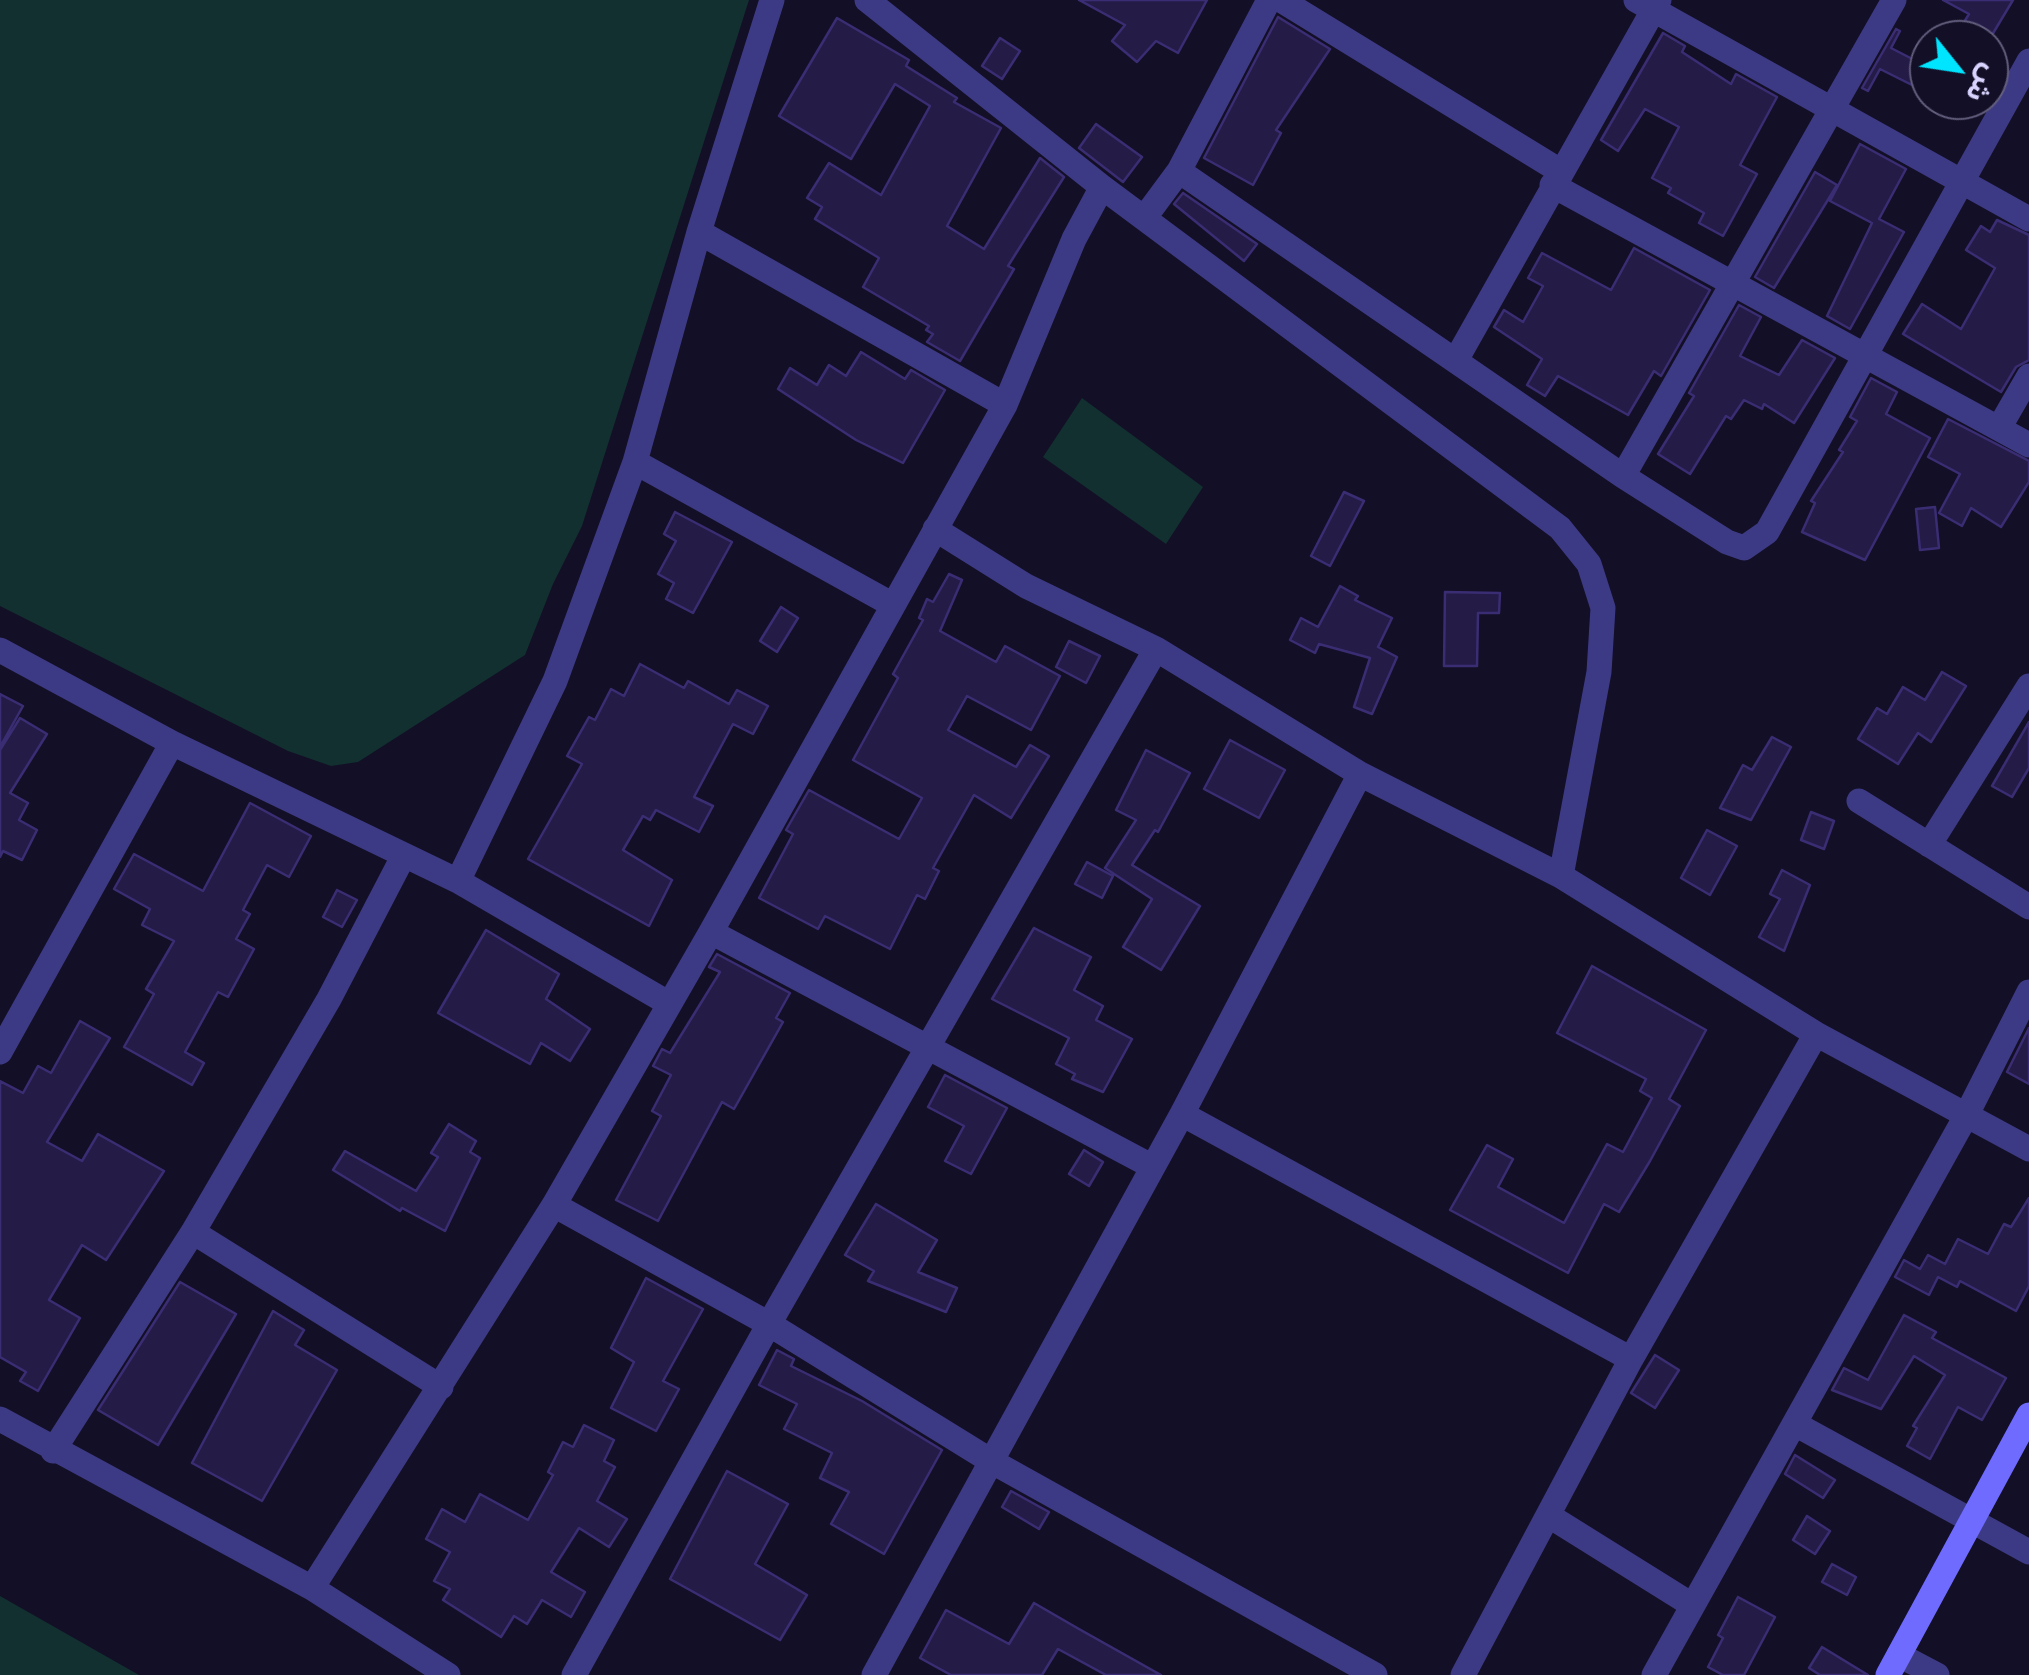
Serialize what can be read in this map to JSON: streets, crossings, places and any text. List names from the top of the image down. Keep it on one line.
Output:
{"north":"bottom right"}
